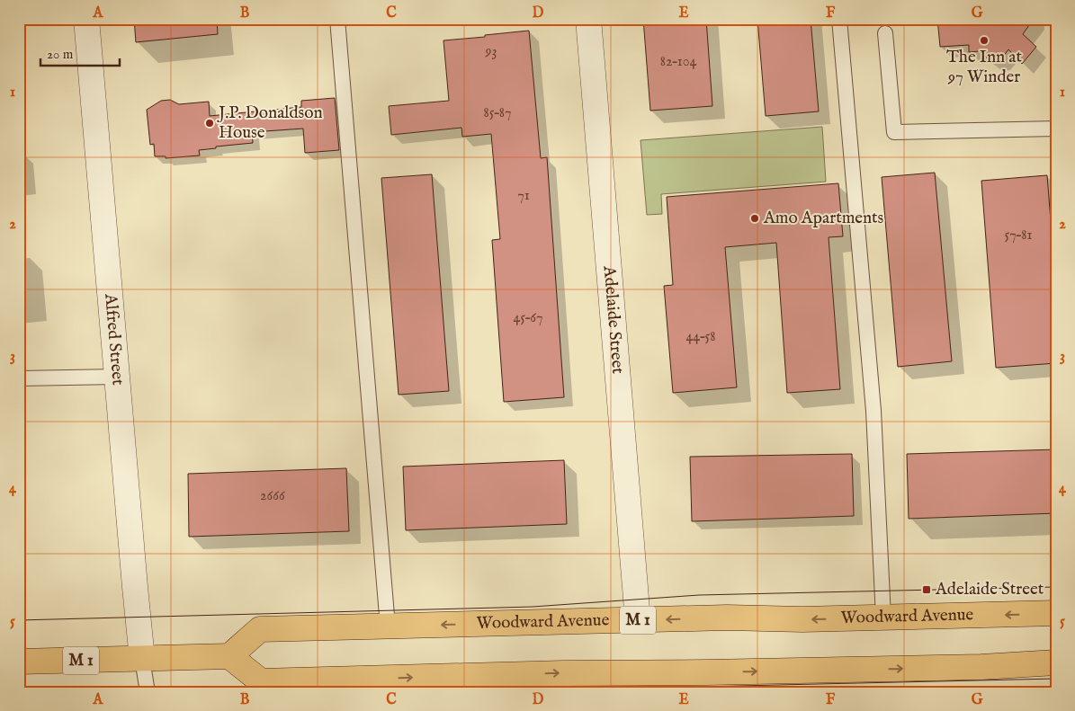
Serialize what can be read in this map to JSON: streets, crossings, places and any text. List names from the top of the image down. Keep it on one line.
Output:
{"streets":{"main road":["Woodward Avenue","M 1"],"street":["Adelaide Street","Alfred Street"]},"crossings":[["Adelaide Street","Woodward Avenue"],["Alfred Street","M 1"],["Woodward Avenue","M 1"]],"places":{"other":["The Inn at 97 Winder","J.P. Donaldson House","Amo Apartments"],"transit":["Adelaide Street"]},"house_numbers":["93","82–104","85–87","71","57–81","45–67","44–58","2666"],"scale_bar":"20 m","grid":{"columns":["A","B","C","D","E","F","G"],"rows":["1","2","3","4","5"]}}
